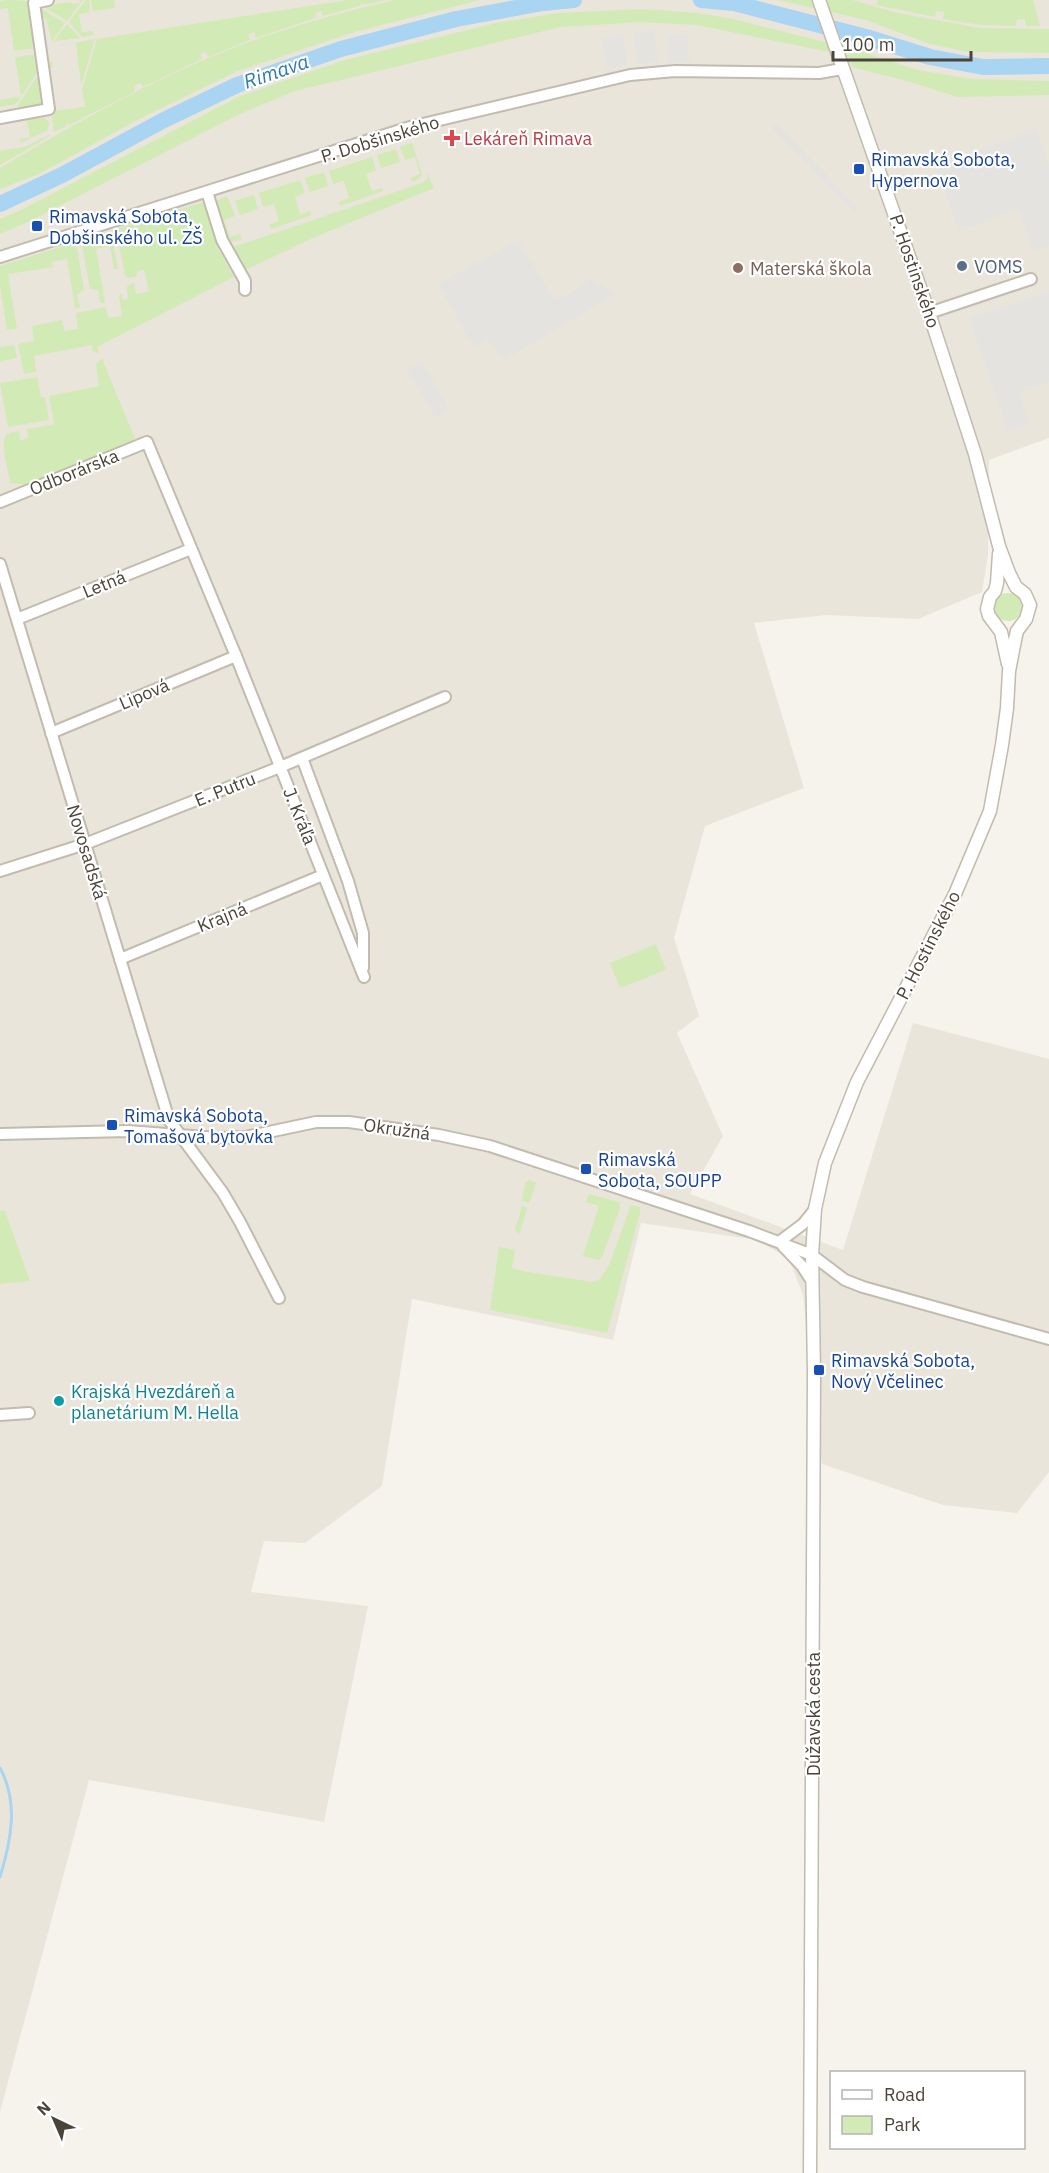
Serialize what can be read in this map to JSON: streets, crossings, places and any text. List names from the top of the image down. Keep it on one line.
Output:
{"streets":{"street":["P. Dobšinského","P. Hostinského","Odborárska","Letná","Lipová","E. Putru","J. Kráľa","Novosadská","Krajná","Okružná","Dúžavská cesta"]},"crossings":[["P. Dobšinského","P. Hostinského"],["P. Hostinského","Okružná"],["P. Hostinského","Dúžavská cesta"],["Odborárska","J. Kráľa"],["Letná","J. Kráľa"],["Letná","Novosadská"],["Lipová","J. Kráľa"],["Lipová","Novosadská"],["E. Putru","J. Kráľa"],["E. Putru","Novosadská"],["J. Kráľa","Krajná"],["Novosadská","Krajná"],["Novosadská","Okružná"],["Okružná","Dúžavská cesta"]],"water":["Rimava"],"places":{"health":["Lekáreň Rimava"],"transit":["Rimavská Sobota, Hypernova","Rimavská Sobota, Dobšinského ul. ZŠ","Rimavská Sobota, Tomašová bytovka","Rimavská Sobota, SOUPP","Rimavská Sobota, Nový Včelinec"],"other":["VOMS","Materská škola","Krajská Hvezdáreň a planetárium M. Hella"]},"legend":["Road","Park"],"scale_bar":"100 m","north":"top left"}
